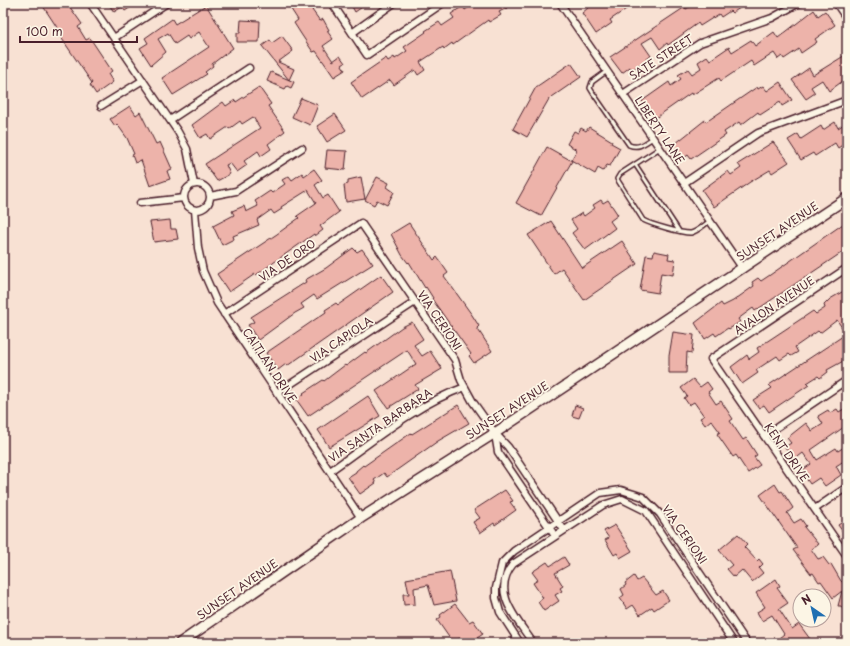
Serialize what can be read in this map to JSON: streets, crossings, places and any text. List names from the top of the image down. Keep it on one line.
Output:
{"streets":{"main road":["SUNSET AVENUE"],"street":["SATE STREET","LIBERTY LANE","VIA DE ORO","AVALON AVENUE","VIA CERIONI","VIA CAPIOLA","CAITLAN DRIVE","VIA SANTA BARBARA","KENT DRIVE"]},"crossings":[["SATE STREET","LIBERTY LANE"],["LIBERTY LANE","SUNSET AVENUE"],["SUNSET AVENUE","VIA CERIONI"],["SUNSET AVENUE","CAITLAN DRIVE"],["VIA DE ORO","VIA CERIONI"],["VIA DE ORO","CAITLAN DRIVE"],["AVALON AVENUE","KENT DRIVE"],["VIA CERIONI","VIA CAPIOLA"],["VIA CERIONI","VIA SANTA BARBARA"],["VIA CAPIOLA","CAITLAN DRIVE"],["CAITLAN DRIVE","VIA SANTA BARBARA"]],"scale_bar":"100 m","north":"top left"}
